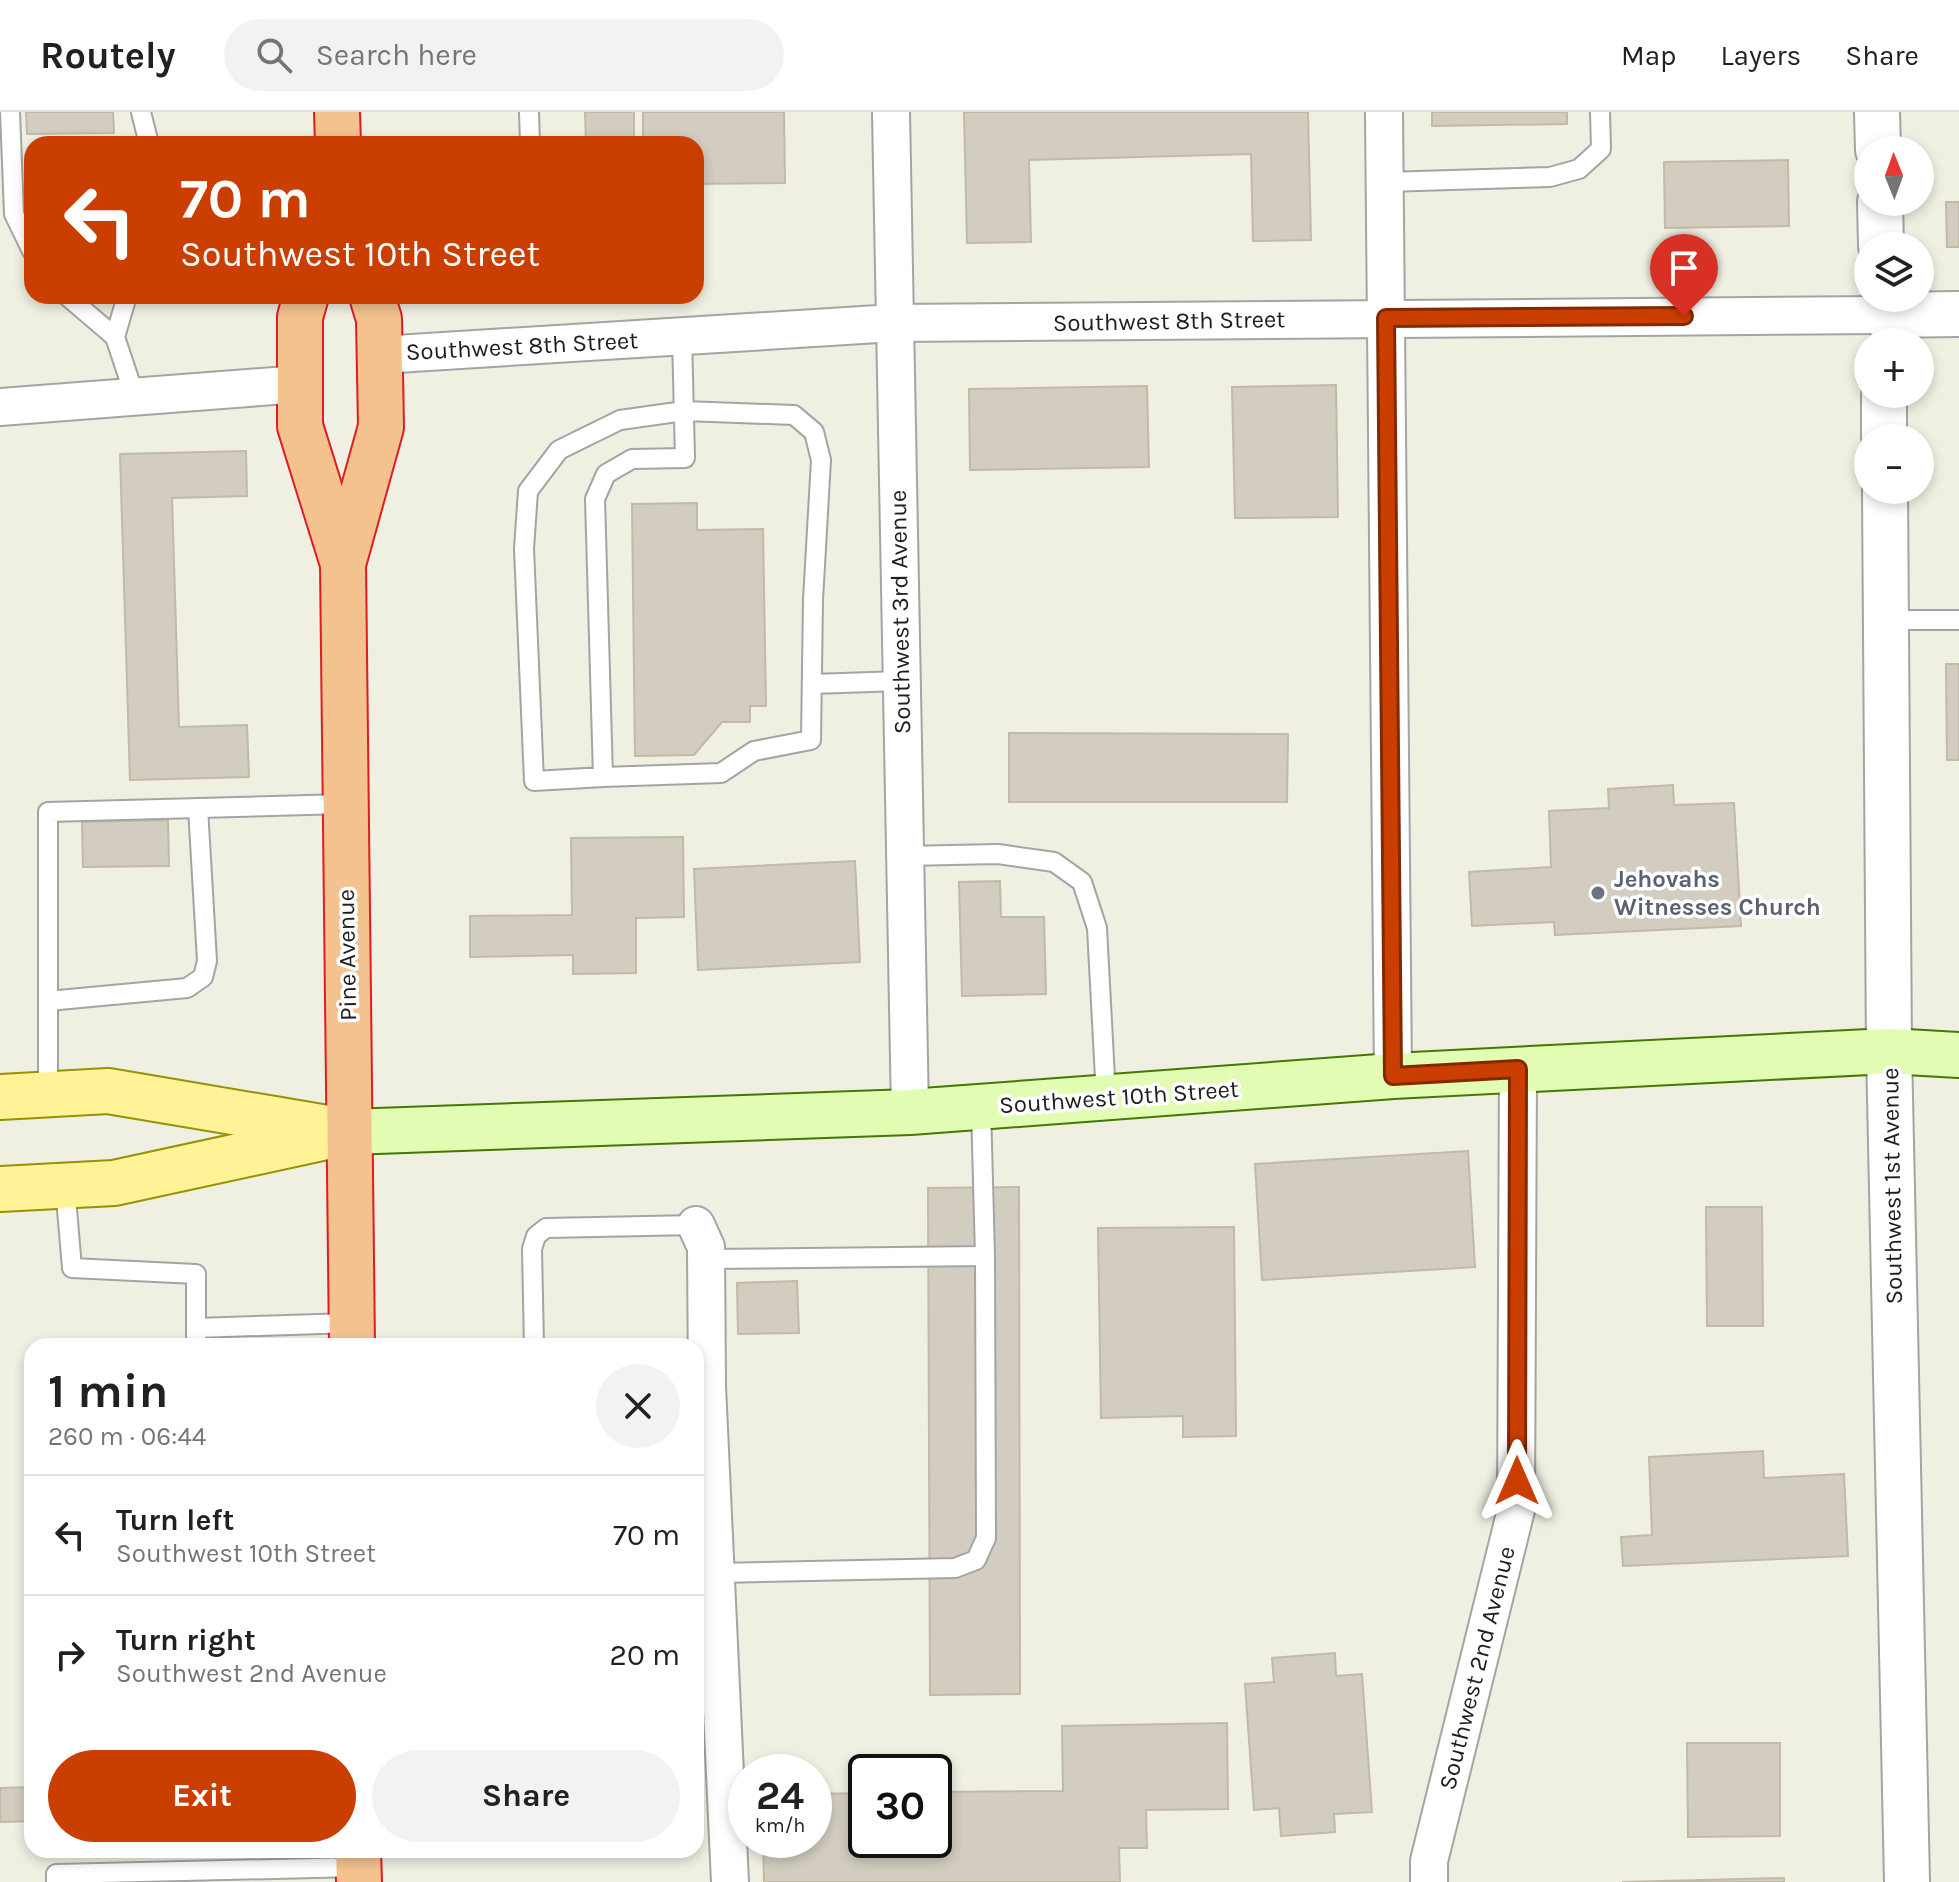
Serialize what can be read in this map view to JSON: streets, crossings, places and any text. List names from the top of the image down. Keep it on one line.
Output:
{"streets":{"highway":["Pine Avenue"],"main road":["Southwest 10th Street"],"street":["Southwest 8th Street","Southwest 3rd Avenue","Southwest 1st Avenue","Southwest 2nd Avenue"]},"crossings":[["Southwest 8th Street","Southwest 3rd Avenue"],["Southwest 8th Street","Pine Avenue"],["Southwest 3rd Avenue","Southwest 10th Street"],["Pine Avenue","Southwest 10th Street"],["Southwest 10th Street","Southwest 1st Avenue"],["Southwest 10th Street","Southwest 2nd Avenue"]],"places":["Jehovahs Witnesses Church"],"north":"top","page":{"header":"Routely","search":"Search here","nav":["Map","Layers","Share"],"map_buttons":["+","−"],"turn":["70 m","Southwest 10th Street"],"heading":["1 min","260 m · 06:44"],"list":[{"name":"Turn left","note":"Southwest 10th Street","value":"70 m"},{"name":"Turn right","note":"Southwest 2nd Avenue","value":"20 m"}],"buttons":["Exit","Share"],"speed":"24 km/h","limit":"30"}}
